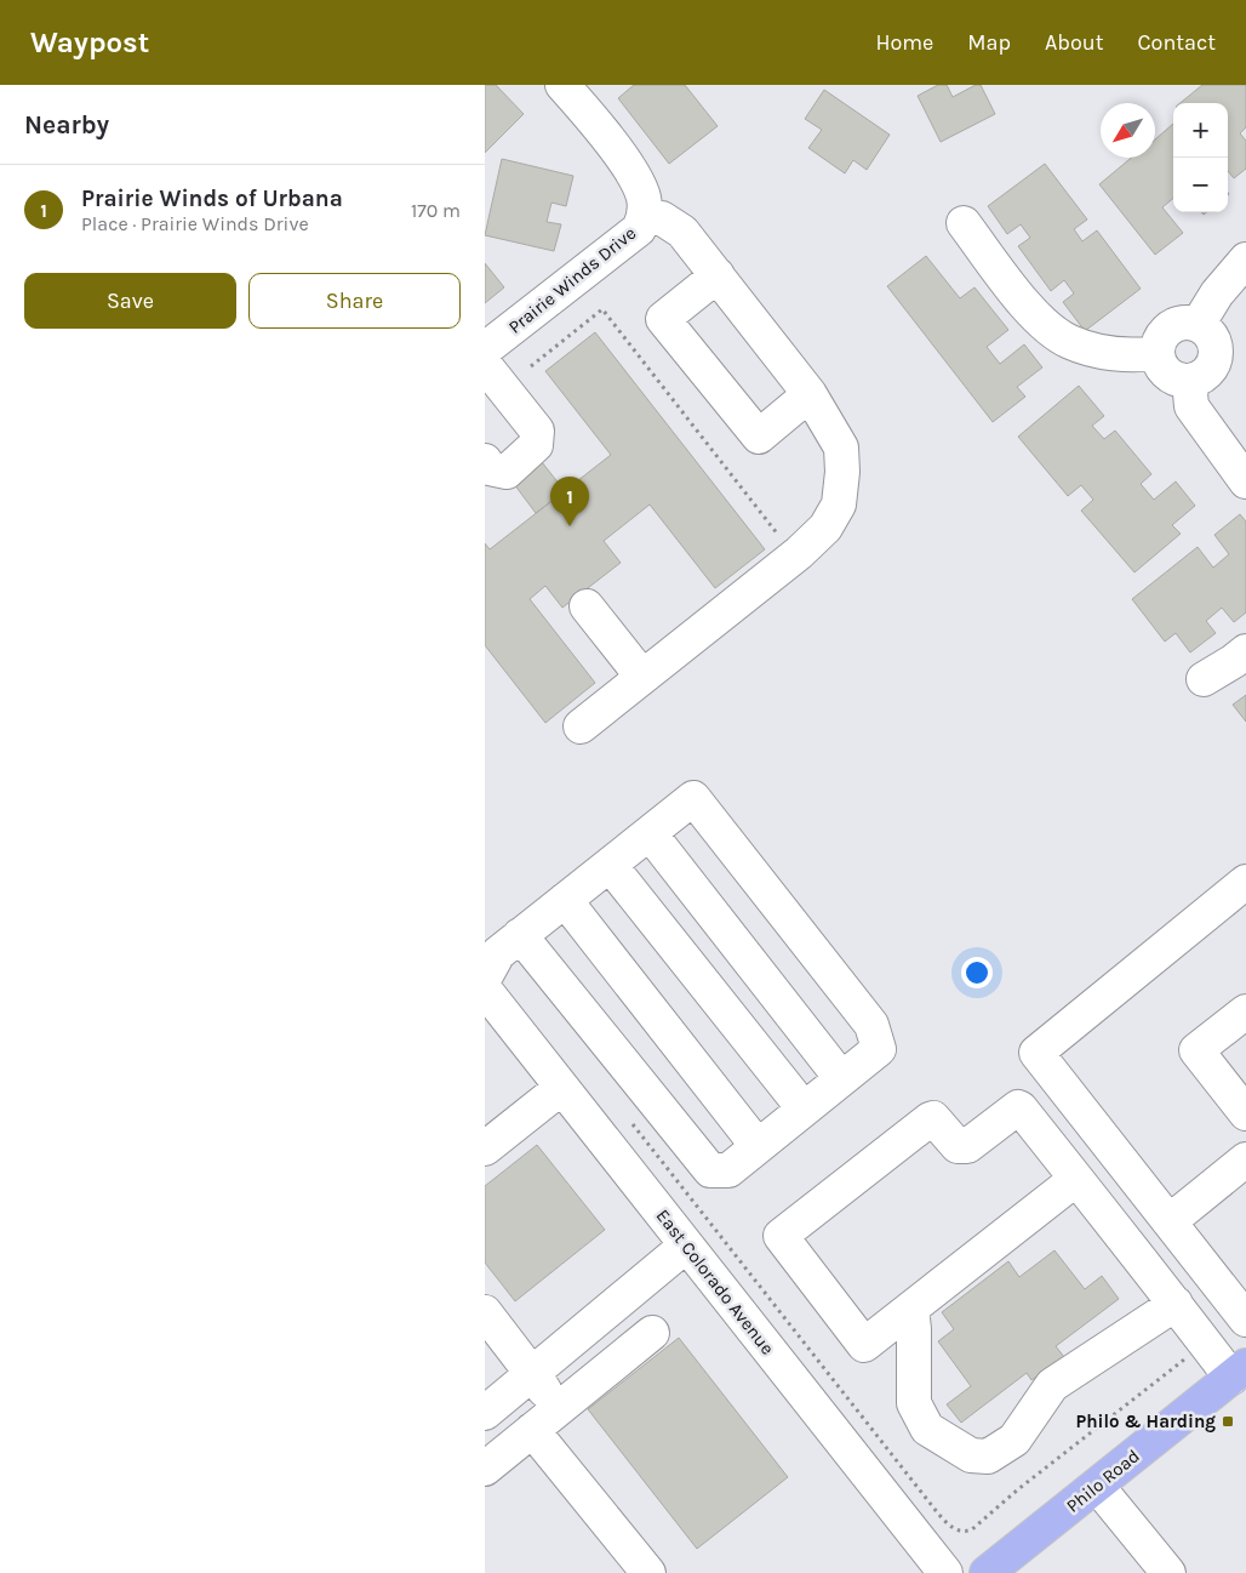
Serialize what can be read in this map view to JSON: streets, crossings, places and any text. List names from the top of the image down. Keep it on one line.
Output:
{"streets":{"main road":["Philo Road"],"street":["Prairie Winds Drive","East Colorado Avenue"]},"places":{"transit":["Philo & Harding"]},"north":"bottom left","page":{"header":"Waypost","nav":["Home","Map","About","Contact"],"heading":"Nearby","map_buttons":["+","−"],"list":[{"mark":"1","name":"Prairie Winds of Urbana","note":"Place · Prairie Winds Drive","value":"170 m"}],"buttons":["Save","Share"],"pins":"1"}}
